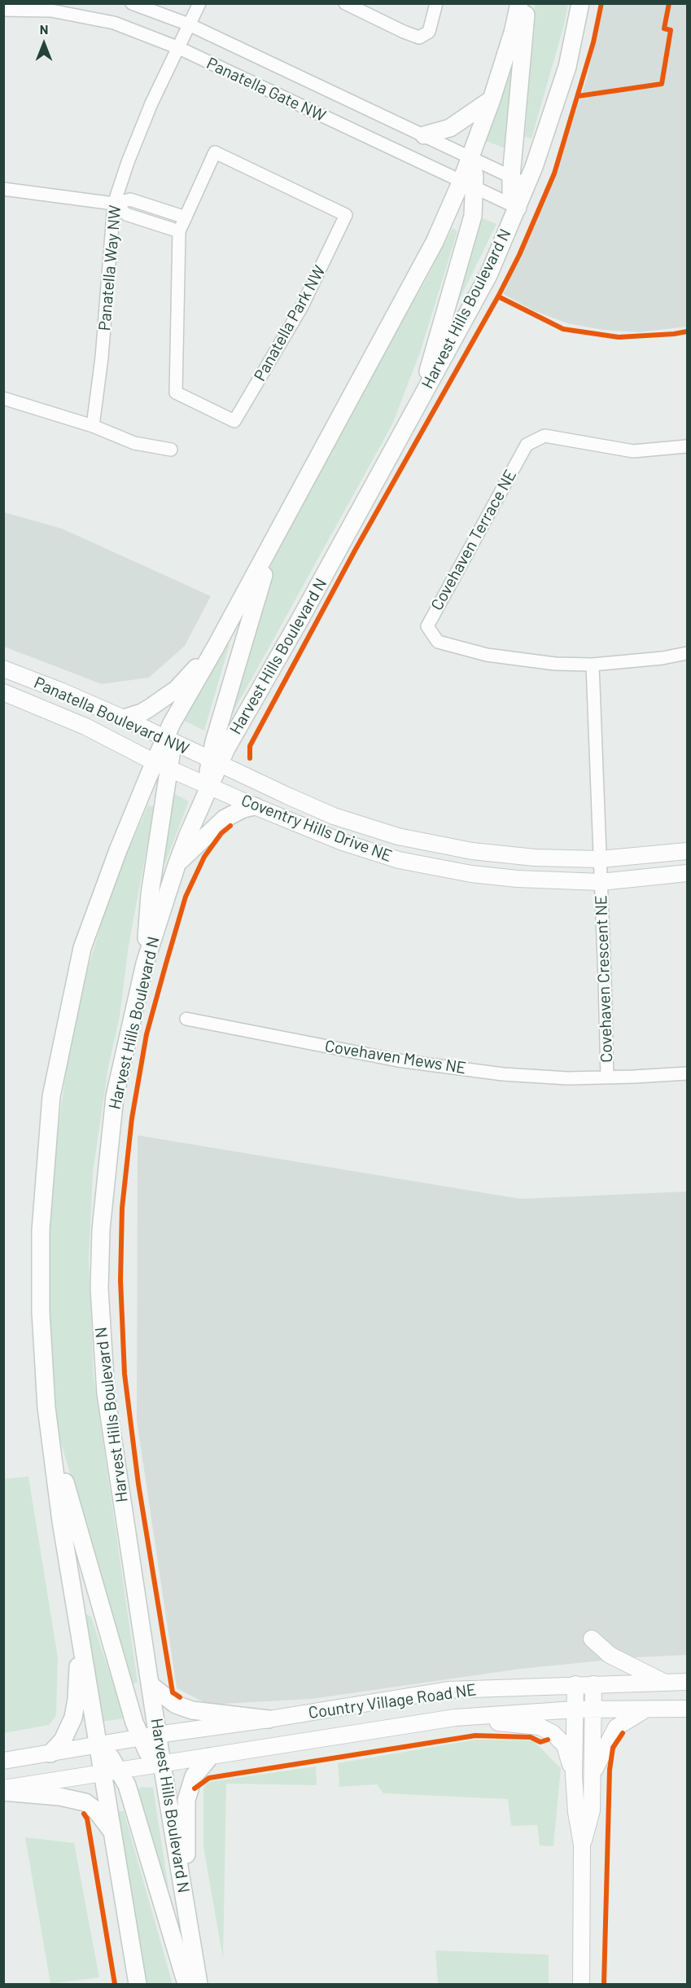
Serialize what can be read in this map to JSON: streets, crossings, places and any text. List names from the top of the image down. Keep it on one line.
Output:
{"streets":{"main road":["Harvest Hills Boulevard N"],"street":["Panatella Gate NW","Panatella Way NW","Panatella Park NW","Covehaven Terrace NE","Panatella Boulevard NW","Coventry Hills Drive NE","Covehaven Crescent NE","Covehaven Mews NE","Country Village Road NE"]},"crossings":[["Panatella Gate NW","Panatella Way NW"],["Panatella Gate NW","Harvest Hills Boulevard N"],["Harvest Hills Boulevard N","Panatella Boulevard NW"],["Harvest Hills Boulevard N","Coventry Hills Drive NE"],["Harvest Hills Boulevard N","Country Village Road NE"],["Panatella Boulevard NW","Coventry Hills Drive NE"],["Coventry Hills Drive NE","Covehaven Crescent NE"],["Covehaven Crescent NE","Covehaven Mews NE"]],"north":"top"}
